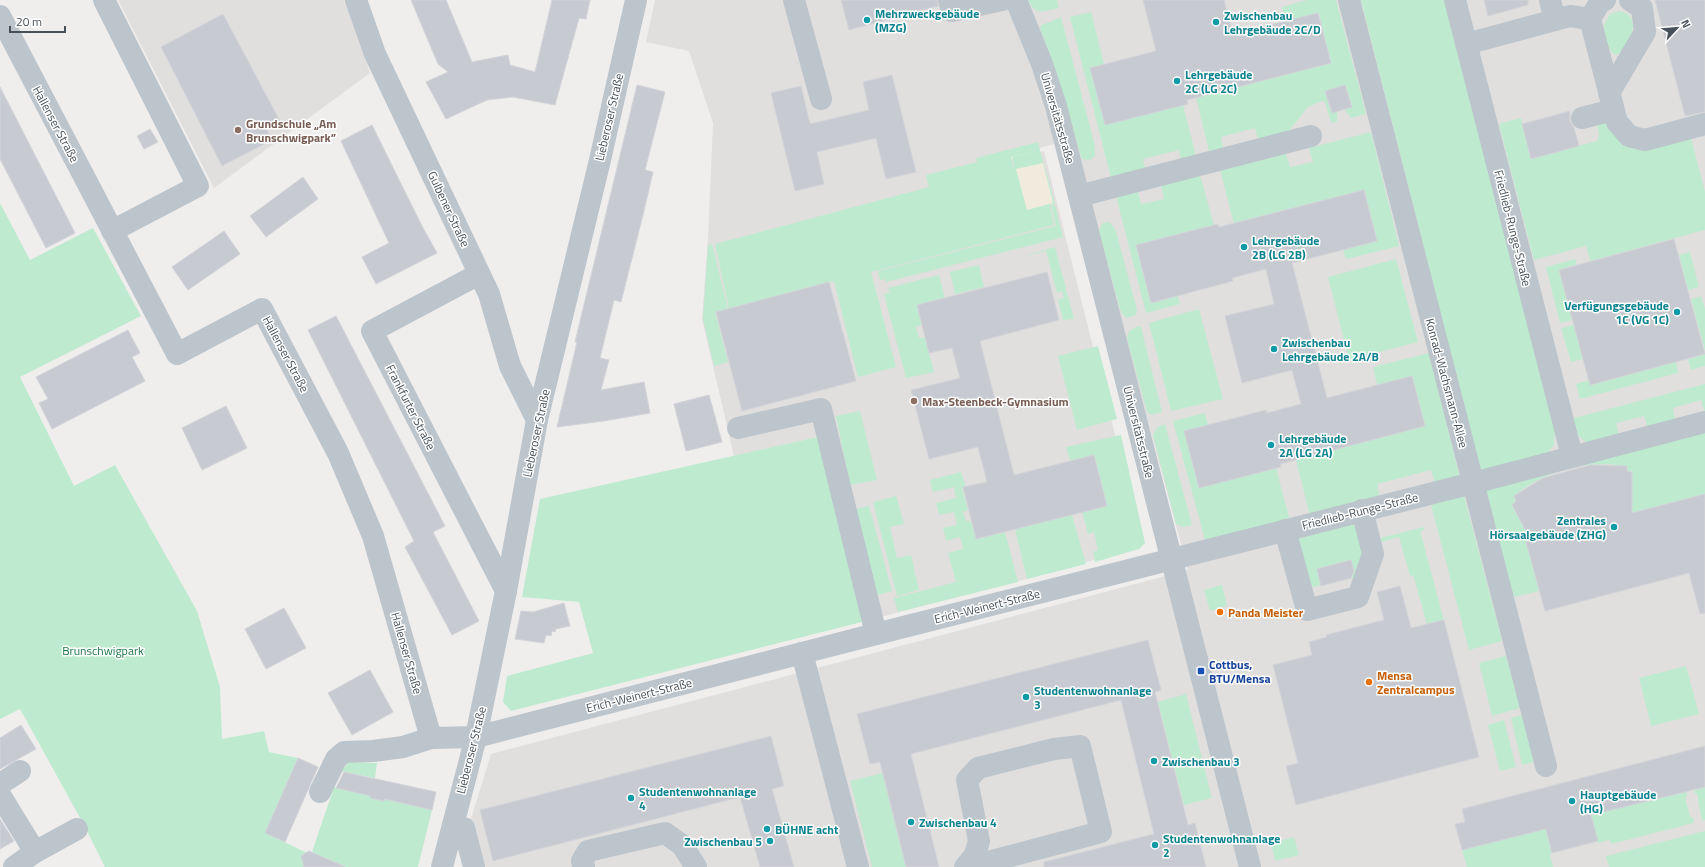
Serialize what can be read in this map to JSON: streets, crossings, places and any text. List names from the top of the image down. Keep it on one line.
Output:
{"streets":{"street":["Lieberoser Straße","Universitätsstraße","Hallenser Straße","Gulbener Straße","Friedlieb-Runge-Straße","Konrad-Wachsmann-Allee","Frankfurter Straße","Erich-Weinert-Straße"]},"crossings":[["Lieberoser Straße","Gulbener Straße"],["Lieberoser Straße","Frankfurter Straße"],["Lieberoser Straße","Erich-Weinert-Straße"],["Universitätsstraße","Friedlieb-Runge-Straße"],["Universitätsstraße","Erich-Weinert-Straße"],["Gulbener Straße","Frankfurter Straße"],["Friedlieb-Runge-Straße","Konrad-Wachsmann-Allee"],["Friedlieb-Runge-Straße","Erich-Weinert-Straße"]],"parks":["Brunschwigpark"],"places":{"other":["Mehrzweckgebäude (MZG)","Zwischenbau Lehrgebäude 2C/D","Lehrgebäude 2C (LG 2C)","Grundschule „Am Brunschwigpark”","Lehrgebäude 2B (LG 2B)","Verfügungsgebäude 1C (VG 1C)","Zwischenbau Lehrgebäude 2A/B","Max-Steenbeck-Gymnasium","Lehrgebäude 2A (LG 2A)","Zentrales Hörsaalgebäude (ZHG)","Panda Meister","Mensa Zentralcampus","Studentenwohnanlage 3","Zwischenbau 3","Studentenwohnanlage 4","Hauptgebäude (HG)","Zwischenbau 4","BÜHNE acht","Zwischenbau 5","Studentenwohnanlage 2"],"transit":["Cottbus, BTU/Mensa"]},"scale_bar":"20 m","north":"top right"}
